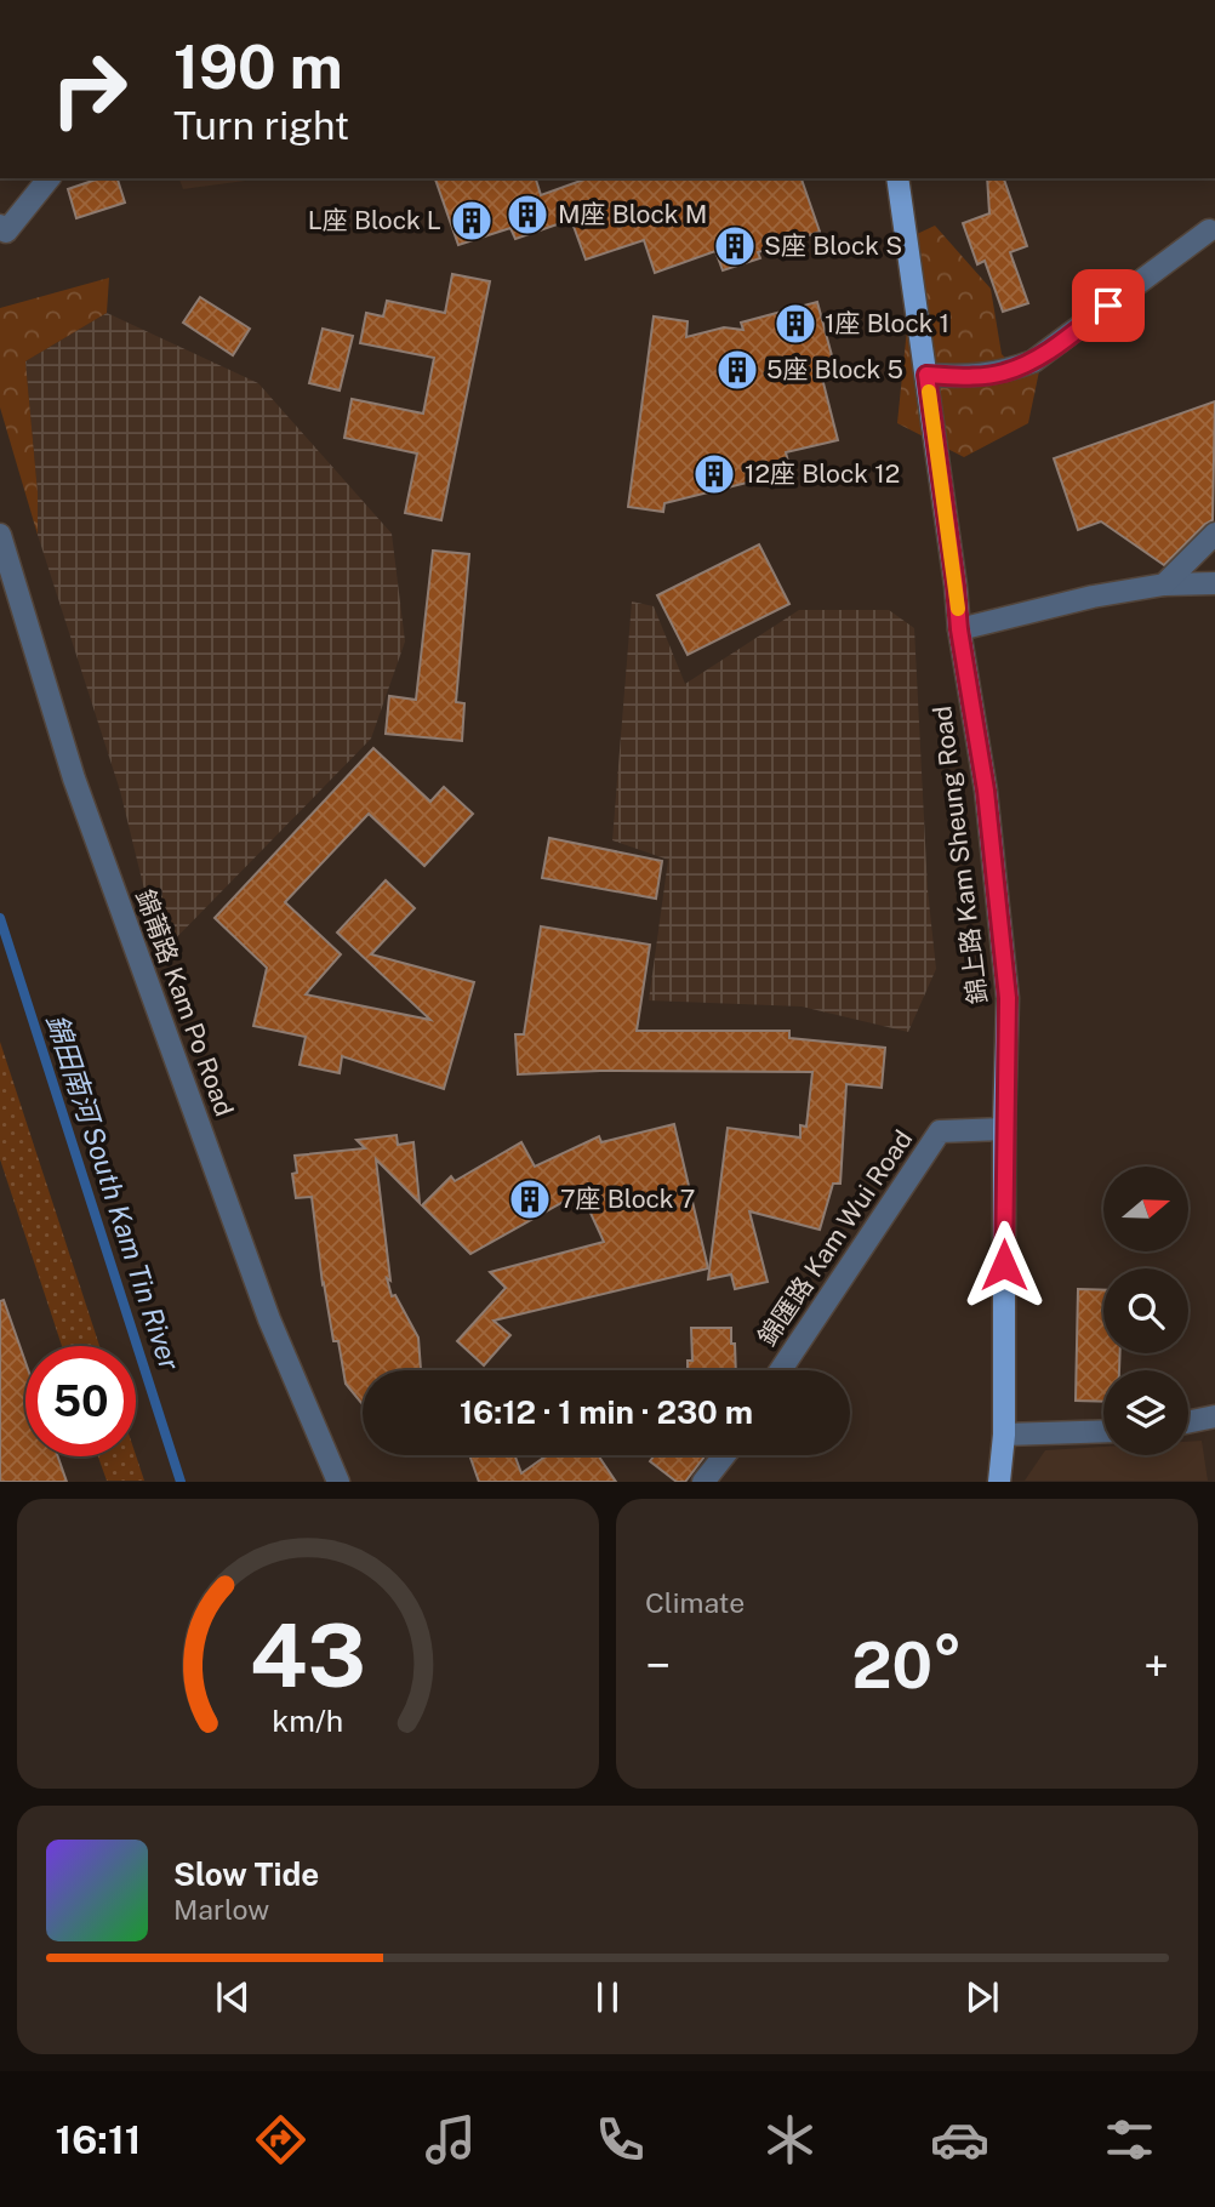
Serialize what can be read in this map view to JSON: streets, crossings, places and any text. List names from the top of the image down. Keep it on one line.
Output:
{"streets":{"main road":["錦上路 Kam Sheung Road"],"street":["錦莆路 Kam Po Road","錦匯路 Kam Wui Road"]},"crossings":[["錦上路 Kam Sheung Road","錦匯路 Kam Wui Road"]],"water":["錦田南河 South Kam Tin River"],"places":{"building":["M座 Block M","L座 Block L","S座 Block S","1座 Block 1","5座 Block 5","12座 Block 12","7座 Block 7"]},"north":"right","page":{"turn":["190 m","Turn right"],"limit":"50","trip":"16:12 · 1 min · 230 m","tile":"Climate","heat":["−","20°","+"],"song":["Slow Tide","Marlow"],"tabs":"16:11","gauge":["43","km/h"]}}
